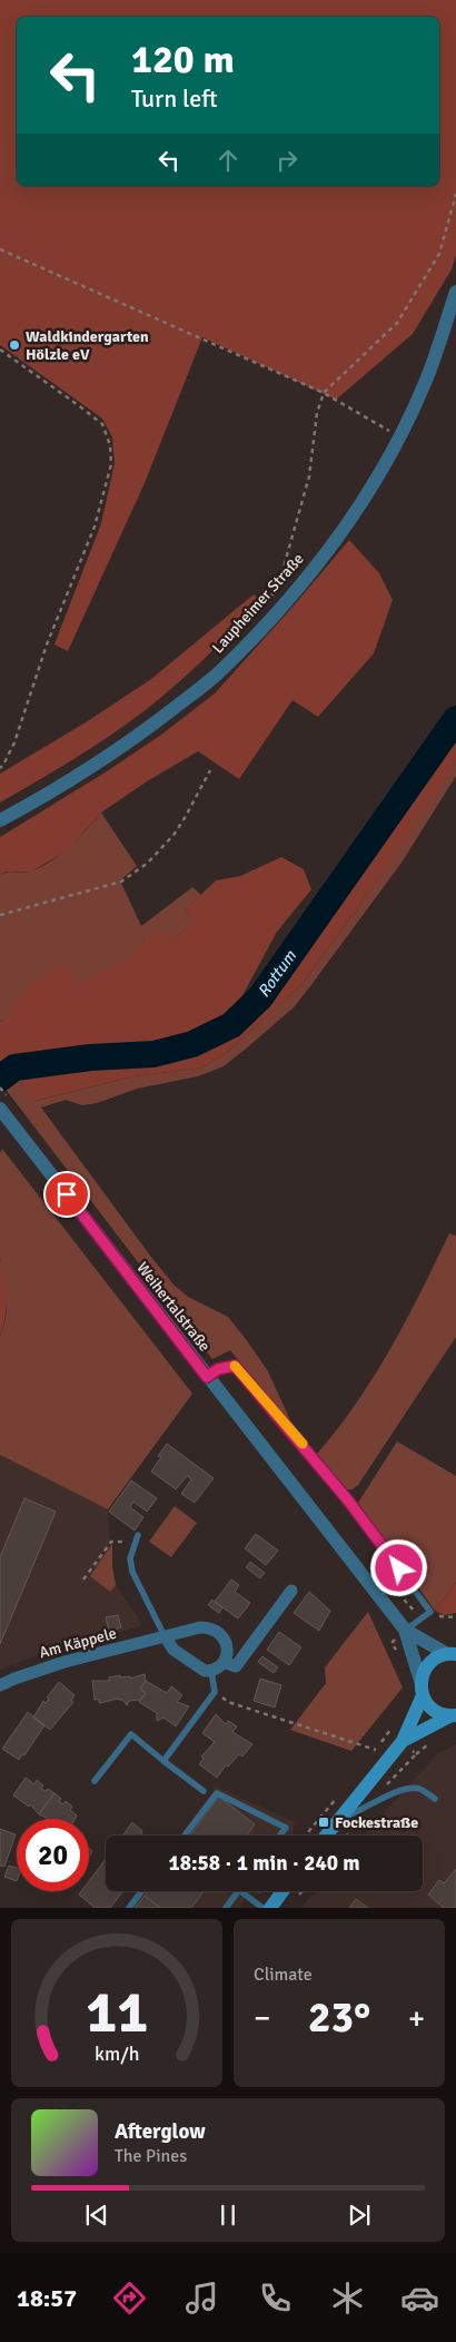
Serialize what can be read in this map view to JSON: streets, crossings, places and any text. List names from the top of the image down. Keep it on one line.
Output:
{"streets":{"street":["Laupheimer Straße","Weihertalstraße","Am Käppele"]},"water":["Rottum"],"places":{"other":["Waldkindergarten Hölzle eV"],"transit":["Fockestraße"]},"page":{"turn":["120 m","Turn left"],"limit":"20","trip":"18:58 · 1 min · 240 m","tile":"Climate","heat":["−","23°","+"],"song":["Afterglow","The Pines"],"tabs":"18:57","gauge":["11","km/h"]}}
